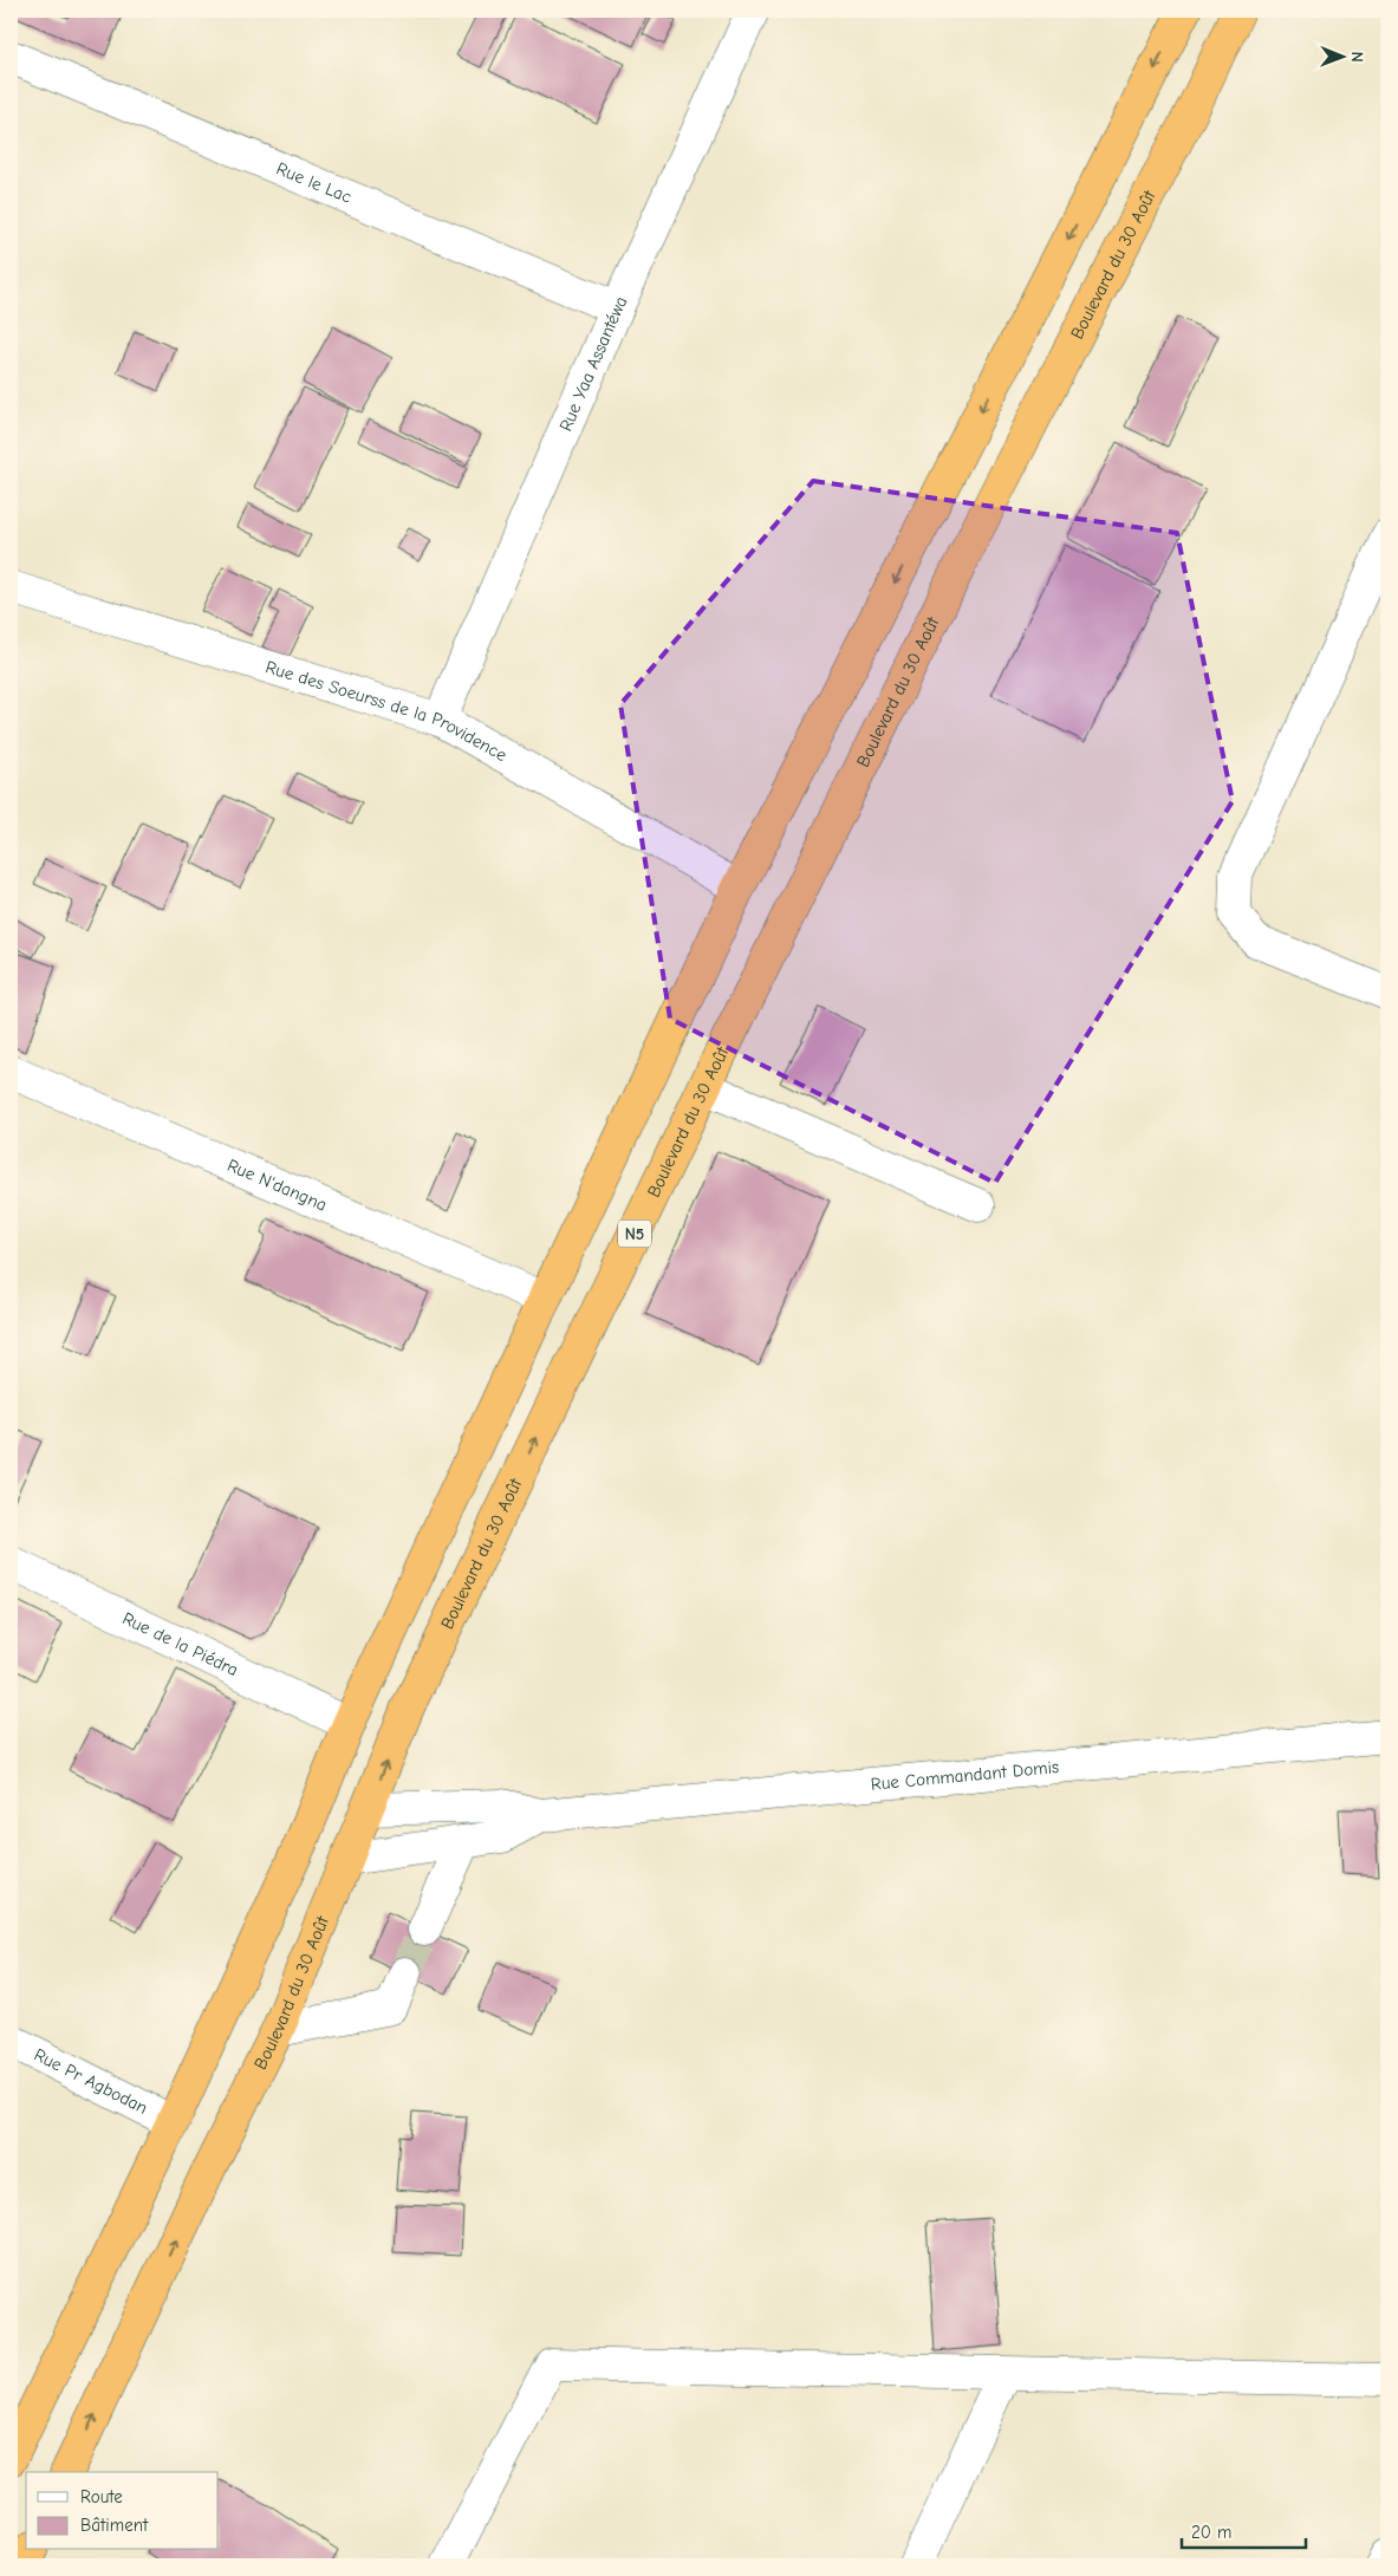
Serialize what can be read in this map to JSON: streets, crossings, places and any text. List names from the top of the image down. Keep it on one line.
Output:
{"streets":{"highway":["Boulevard du 30 Août","N5"],"street":["Rue le Lac","Rue Yaa Assantéwa","Rue des Soeurss de la Providence","Rue N'dangna","Rue de la Piédra","Rue Commandant Domis","Rue Pr Agbodan"]},"crossings":[["Rue le Lac","Rue Yaa Assantéwa"],["Boulevard du 30 Août","Rue Commandant Domis"],["Rue Yaa Assantéwa","Rue des Soeurss de la Providence"]],"legend":["Route","Bâtiment"],"scale_bar":"20 m","north":"right"}
